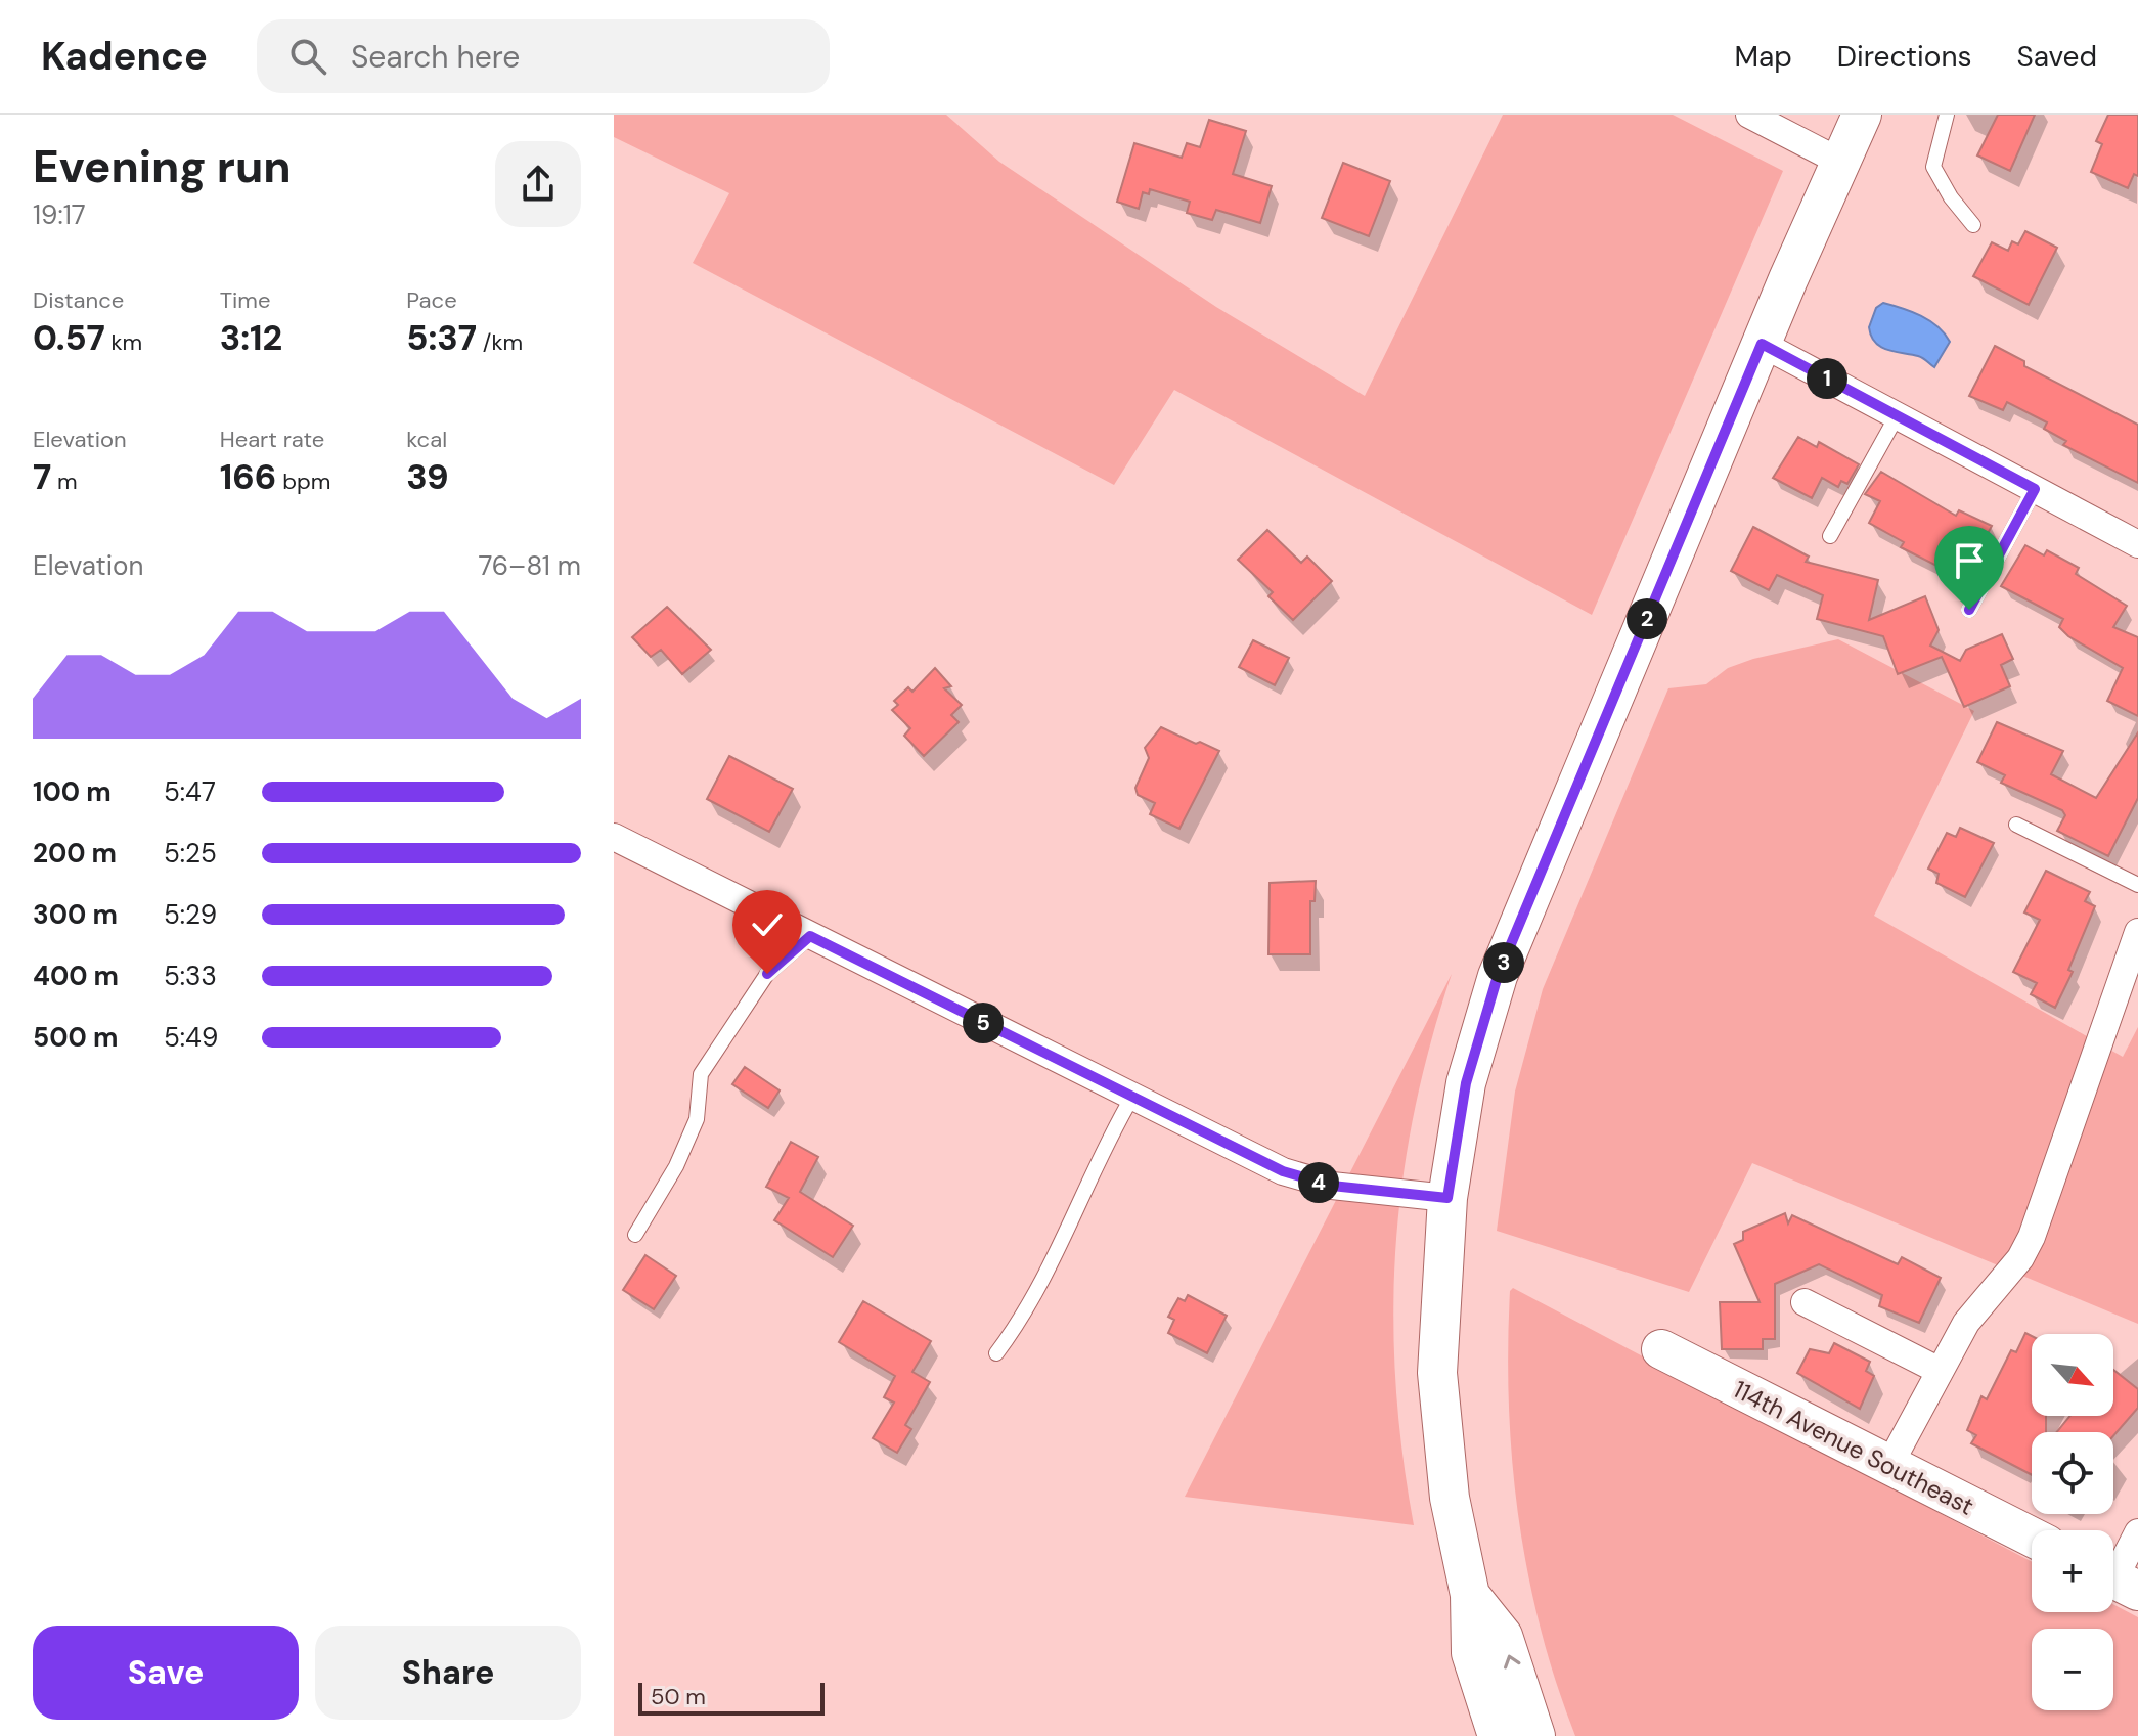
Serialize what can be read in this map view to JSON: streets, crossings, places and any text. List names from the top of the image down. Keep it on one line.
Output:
{"streets":{"main road":["114th Avenue Southeast"]},"scale_bar":"50 m","north":"bottom right","page":{"header":"Kadence","search":"Search here","nav":["Map","Directions","Saved"],"heading":["Evening run","19:17"],"stats":[["Distance","0.57 km"],["Time","3:12"],["Pace","5:37 /km"],["Elevation","7 m"],["Heart rate","166 bpm"],["kcal","39"]],"pins":["1","2","3","5","4"],"chart":["Elevation","76–81 m"],"list":[{"name":"100 m","note":"5:47"},{"name":"200 m","note":"5:25"},{"name":"300 m","note":"5:29"},{"name":"400 m","note":"5:33"},{"name":"500 m","note":"5:49"}],"map_buttons":["+","−"],"buttons":["Save","Share"],"scale":"50 m"}}
